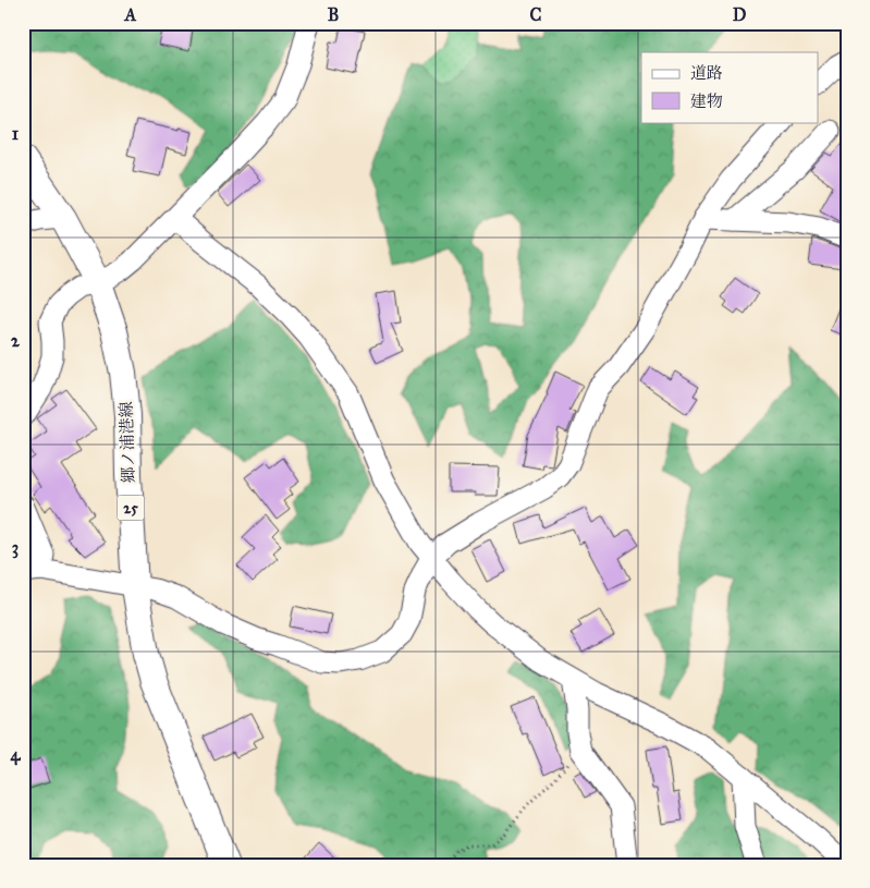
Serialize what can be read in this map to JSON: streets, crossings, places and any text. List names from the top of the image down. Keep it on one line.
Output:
{"streets":{"main road":["郷ノ浦港線","25"]},"legend":["道路","建物"],"grid":{"columns":["A","B","C","D"],"rows":["1","2","3","4"]}}
